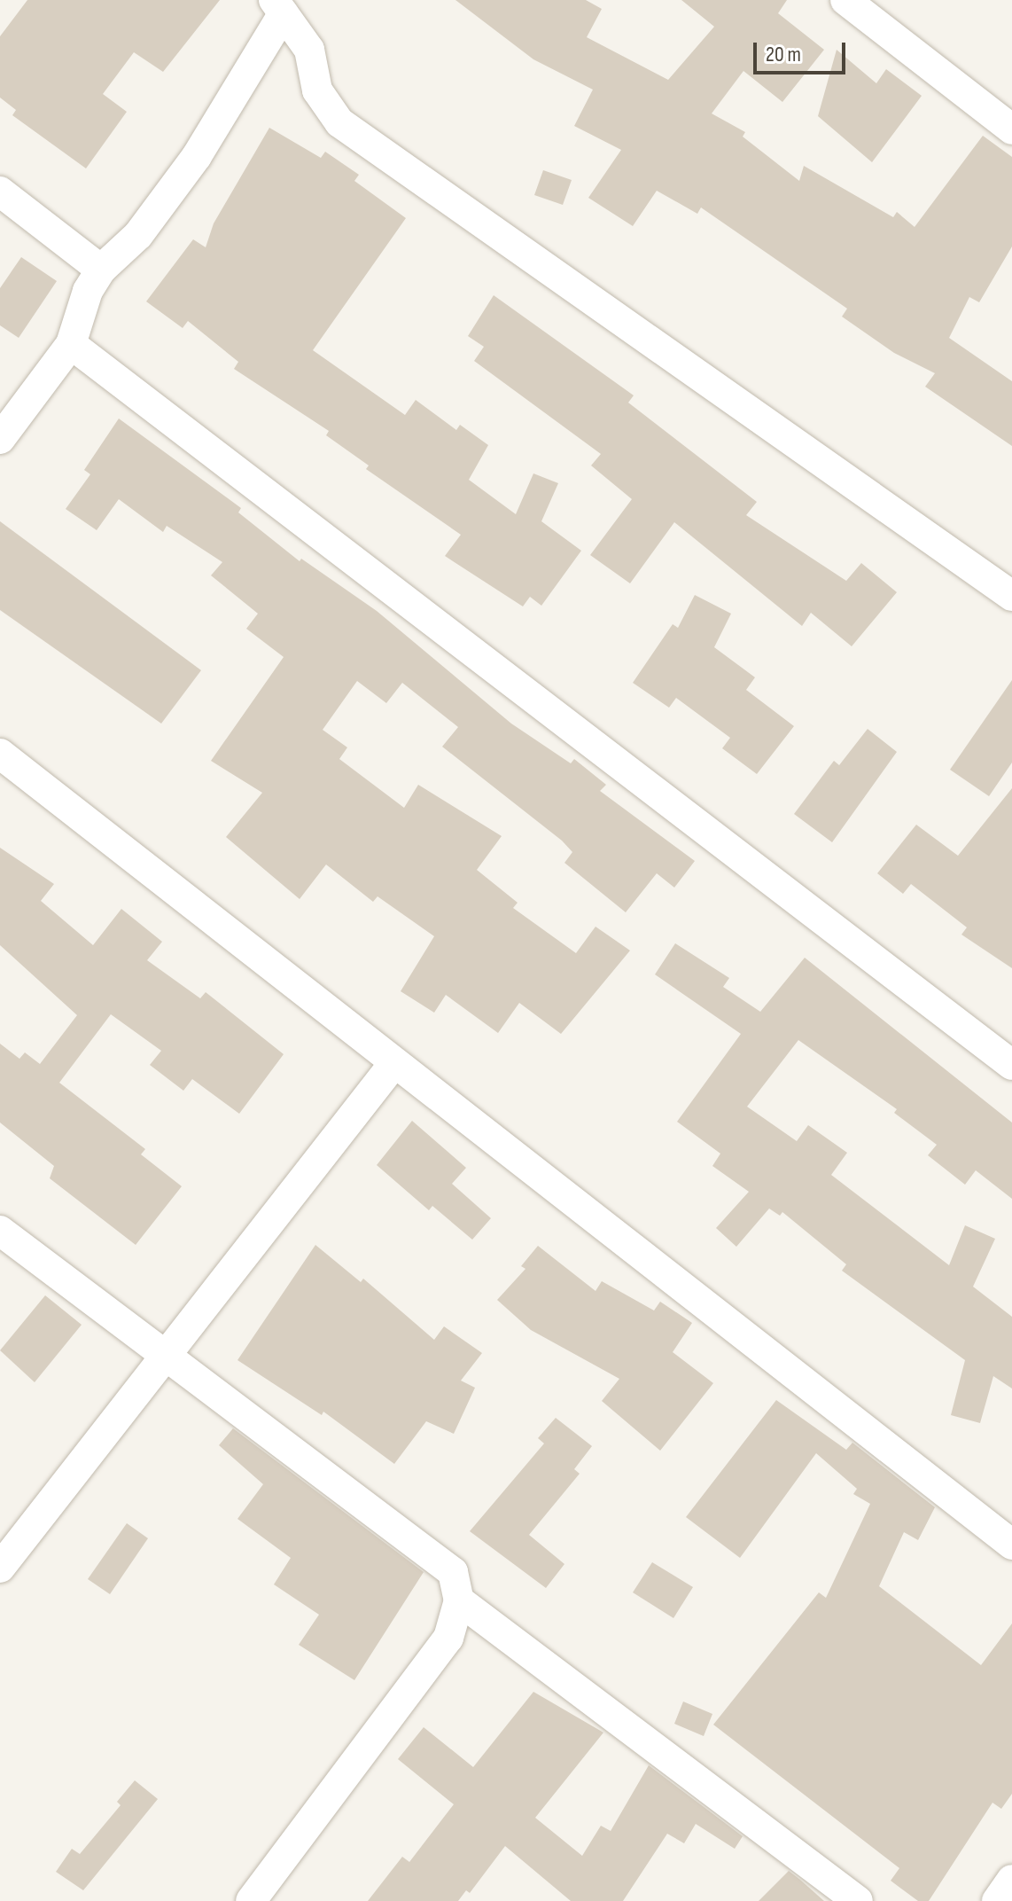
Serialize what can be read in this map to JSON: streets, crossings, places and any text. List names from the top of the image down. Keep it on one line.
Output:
{"scale_bar":"20 m"}
